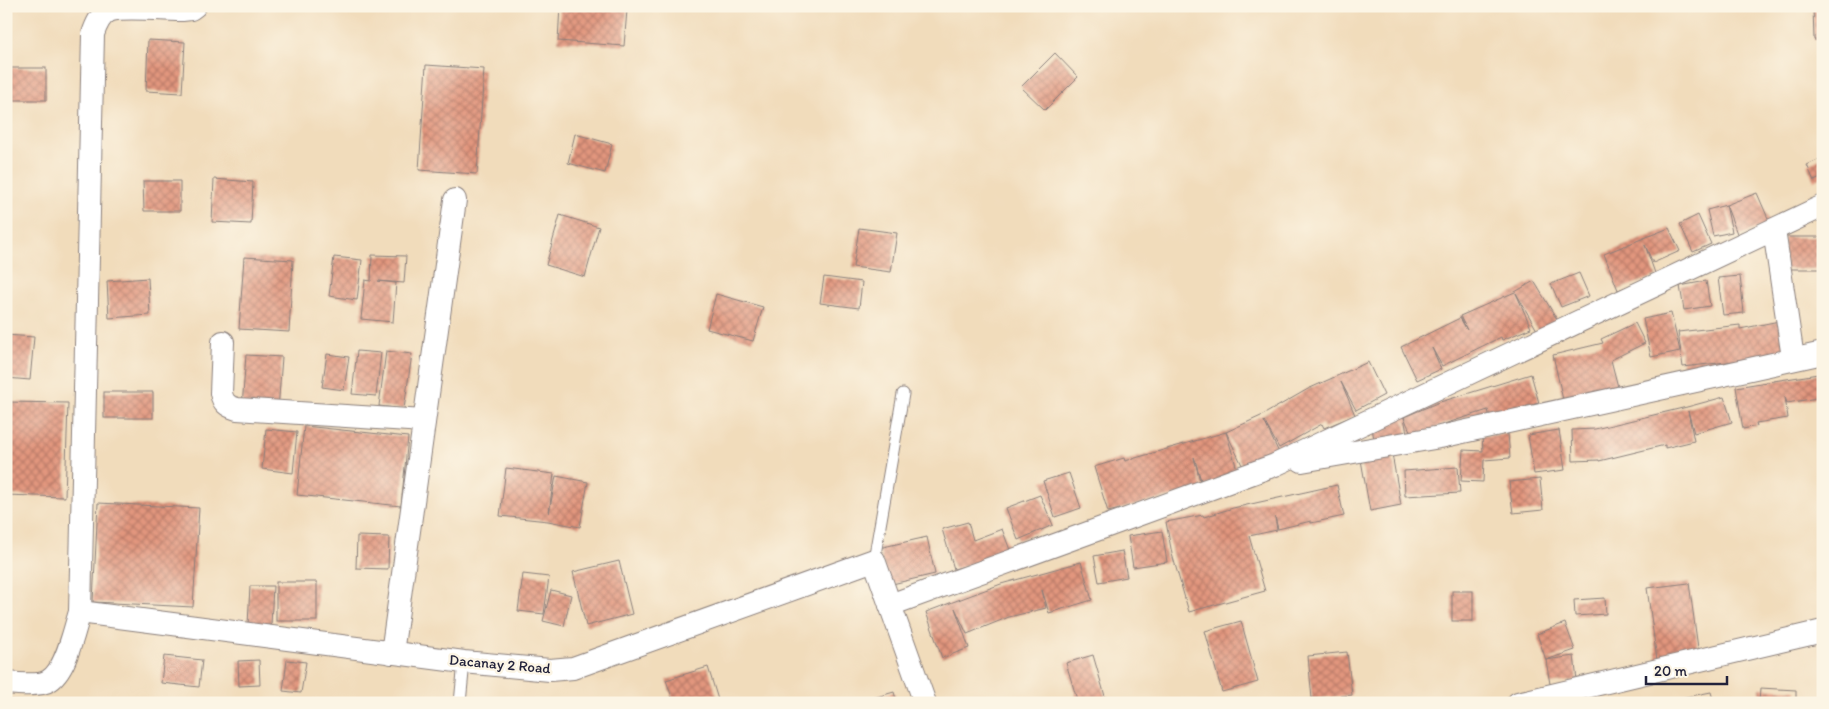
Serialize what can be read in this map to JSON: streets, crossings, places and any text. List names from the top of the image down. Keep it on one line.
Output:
{"streets":{"street":["Dacanay 2 Road"]},"scale_bar":"20 m"}
